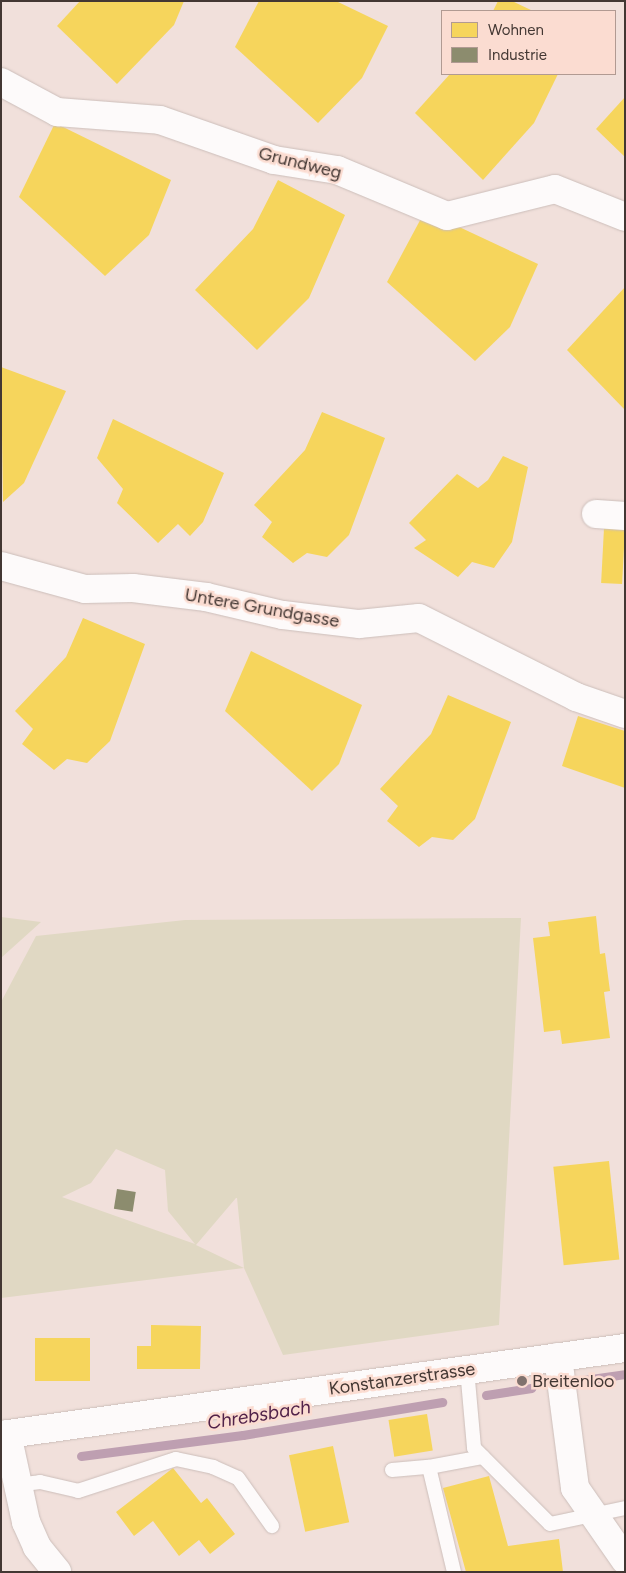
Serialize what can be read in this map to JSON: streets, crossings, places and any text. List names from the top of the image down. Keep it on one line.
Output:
{"streets":{"street":["Grundweg","Untere Grundgasse","Konstanzerstrasse"]},"water":["Chrebsbach"],"places":["Breitenloo"],"legend":["Wohnen","Industrie"]}
